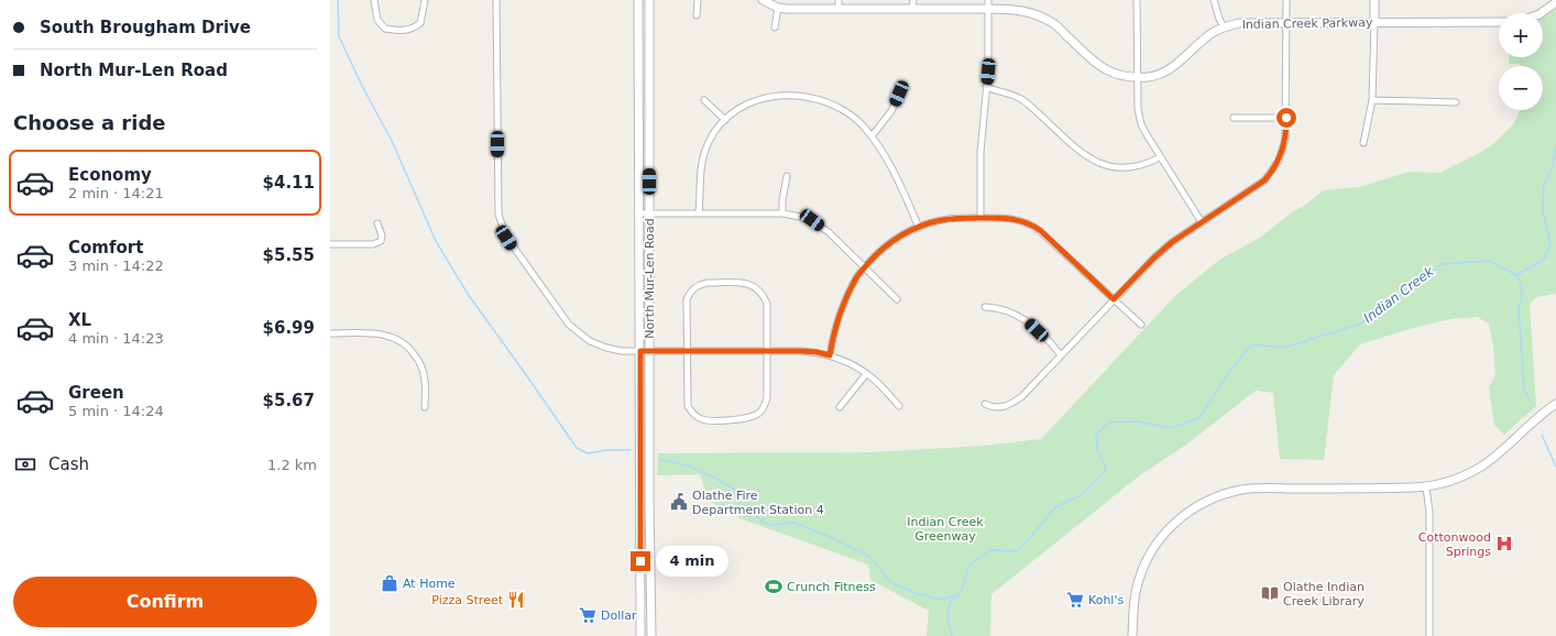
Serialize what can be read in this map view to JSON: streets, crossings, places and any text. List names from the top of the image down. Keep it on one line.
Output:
{"streets":{"street":["Indian Creek Parkway","North Mur-Len Road"]},"water":["Indian Creek"],"parks":["Indian Creek Greenway"],"places":{"public building":["Olathe Fire Department Station 4"],"hospital":["Cottonwood Springs"],"shop":["At Home"],"sports":["Crunch Fitness"],"library":["Olathe Indian Creek Library"],"restaurant":["Pizza Street"],"supermarket":["Kohl's","Dollar"]},"page":{"banner":["South Brougham Drive","North Mur-Len Road"],"map_buttons":["+","−"],"heading":"Choose a ride","list":[{"name":"Economy","note":"2 min · 14:21","value":"$4.11"},{"name":"Comfort","note":"3 min · 14:22","value":"$5.55"},{"name":"XL","note":"4 min · 14:23","value":"$6.99"},{"name":"Green","note":"5 min · 14:24","value":"$5.67"}],"pay":["Cash","1.2 km"],"bubble":"4 min","buttons":"Confirm"}}
